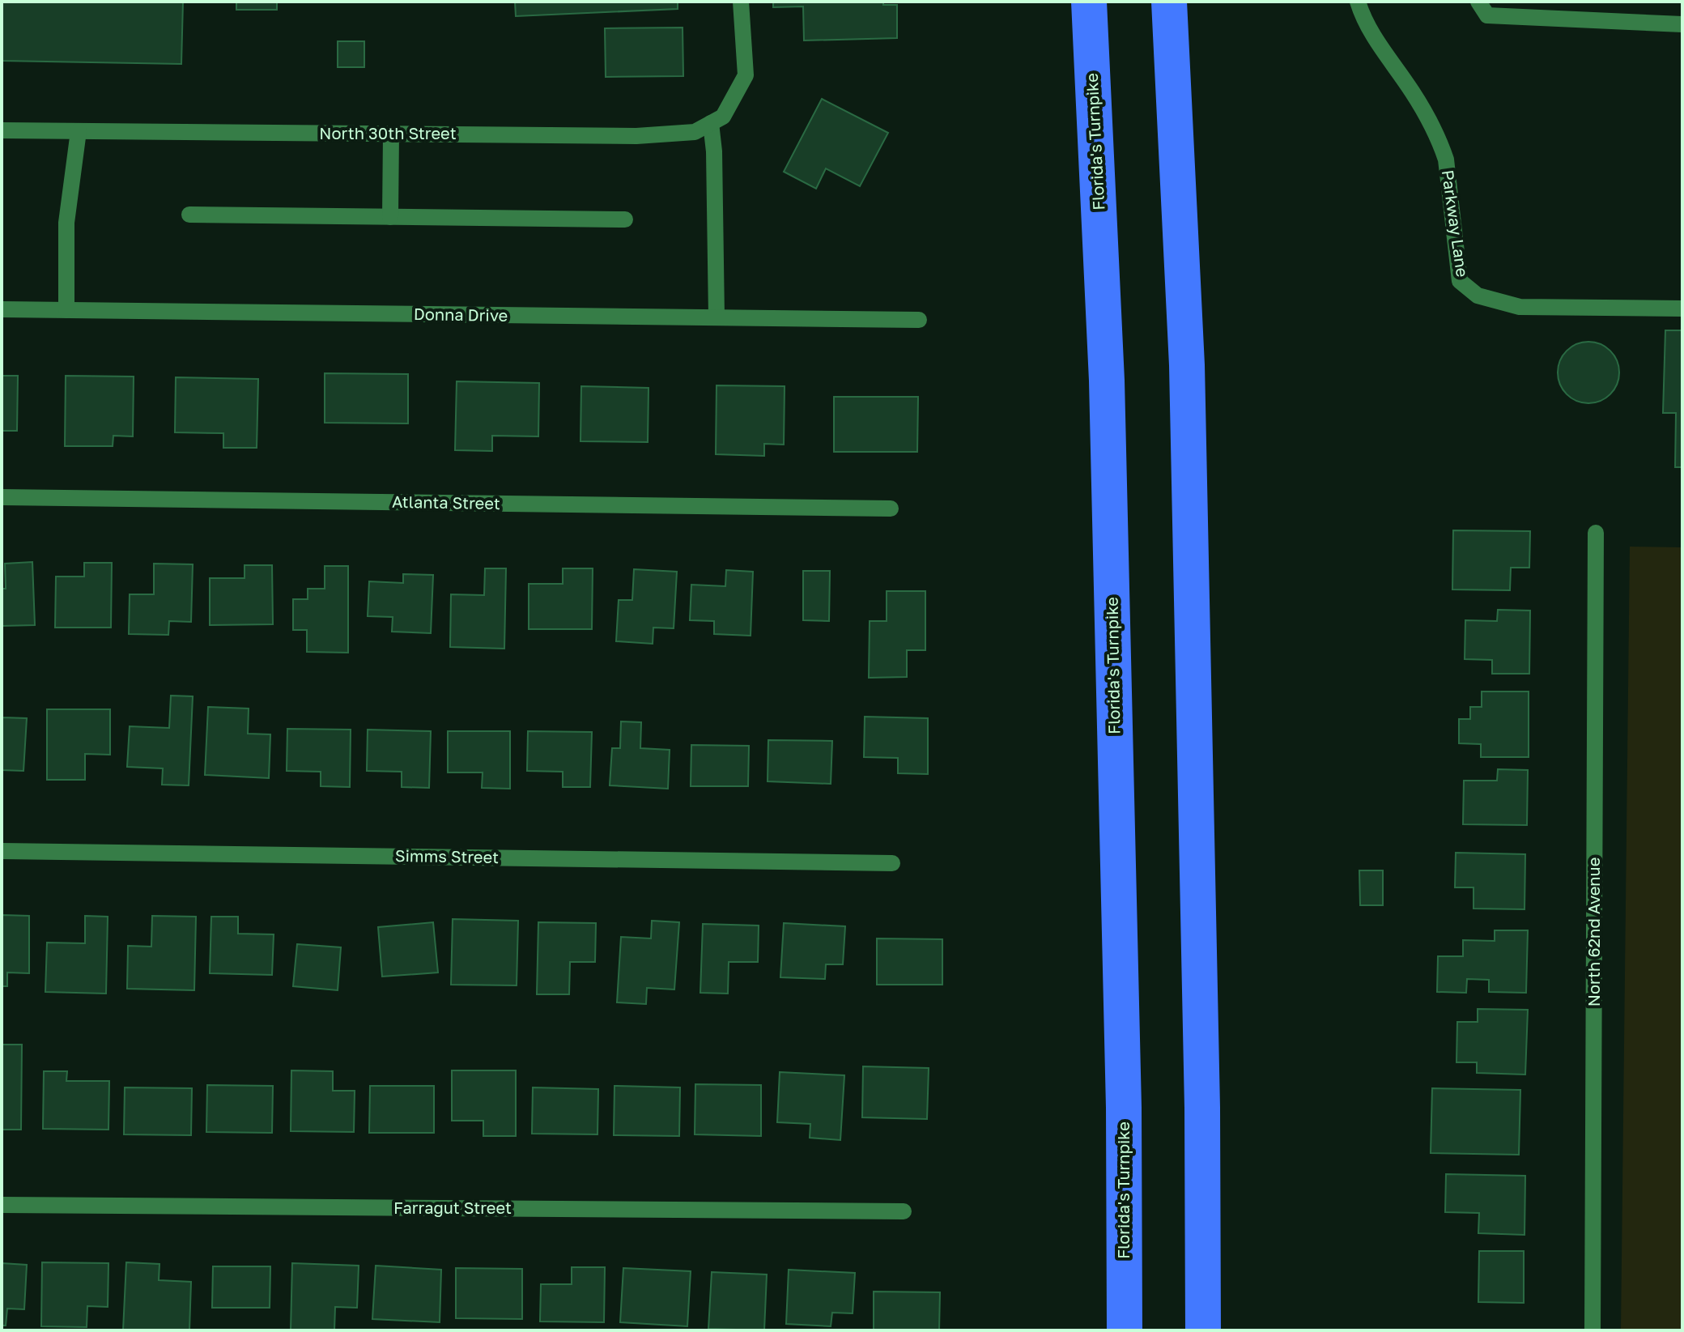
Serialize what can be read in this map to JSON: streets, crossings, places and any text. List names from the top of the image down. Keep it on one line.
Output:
{"streets":{"highway":["Florida's Turnpike"],"street":["North 30th Street","Parkway Lane","Donna Drive","Atlanta Street","Simms Street","North 62nd Avenue","Farragut Street"]}}
